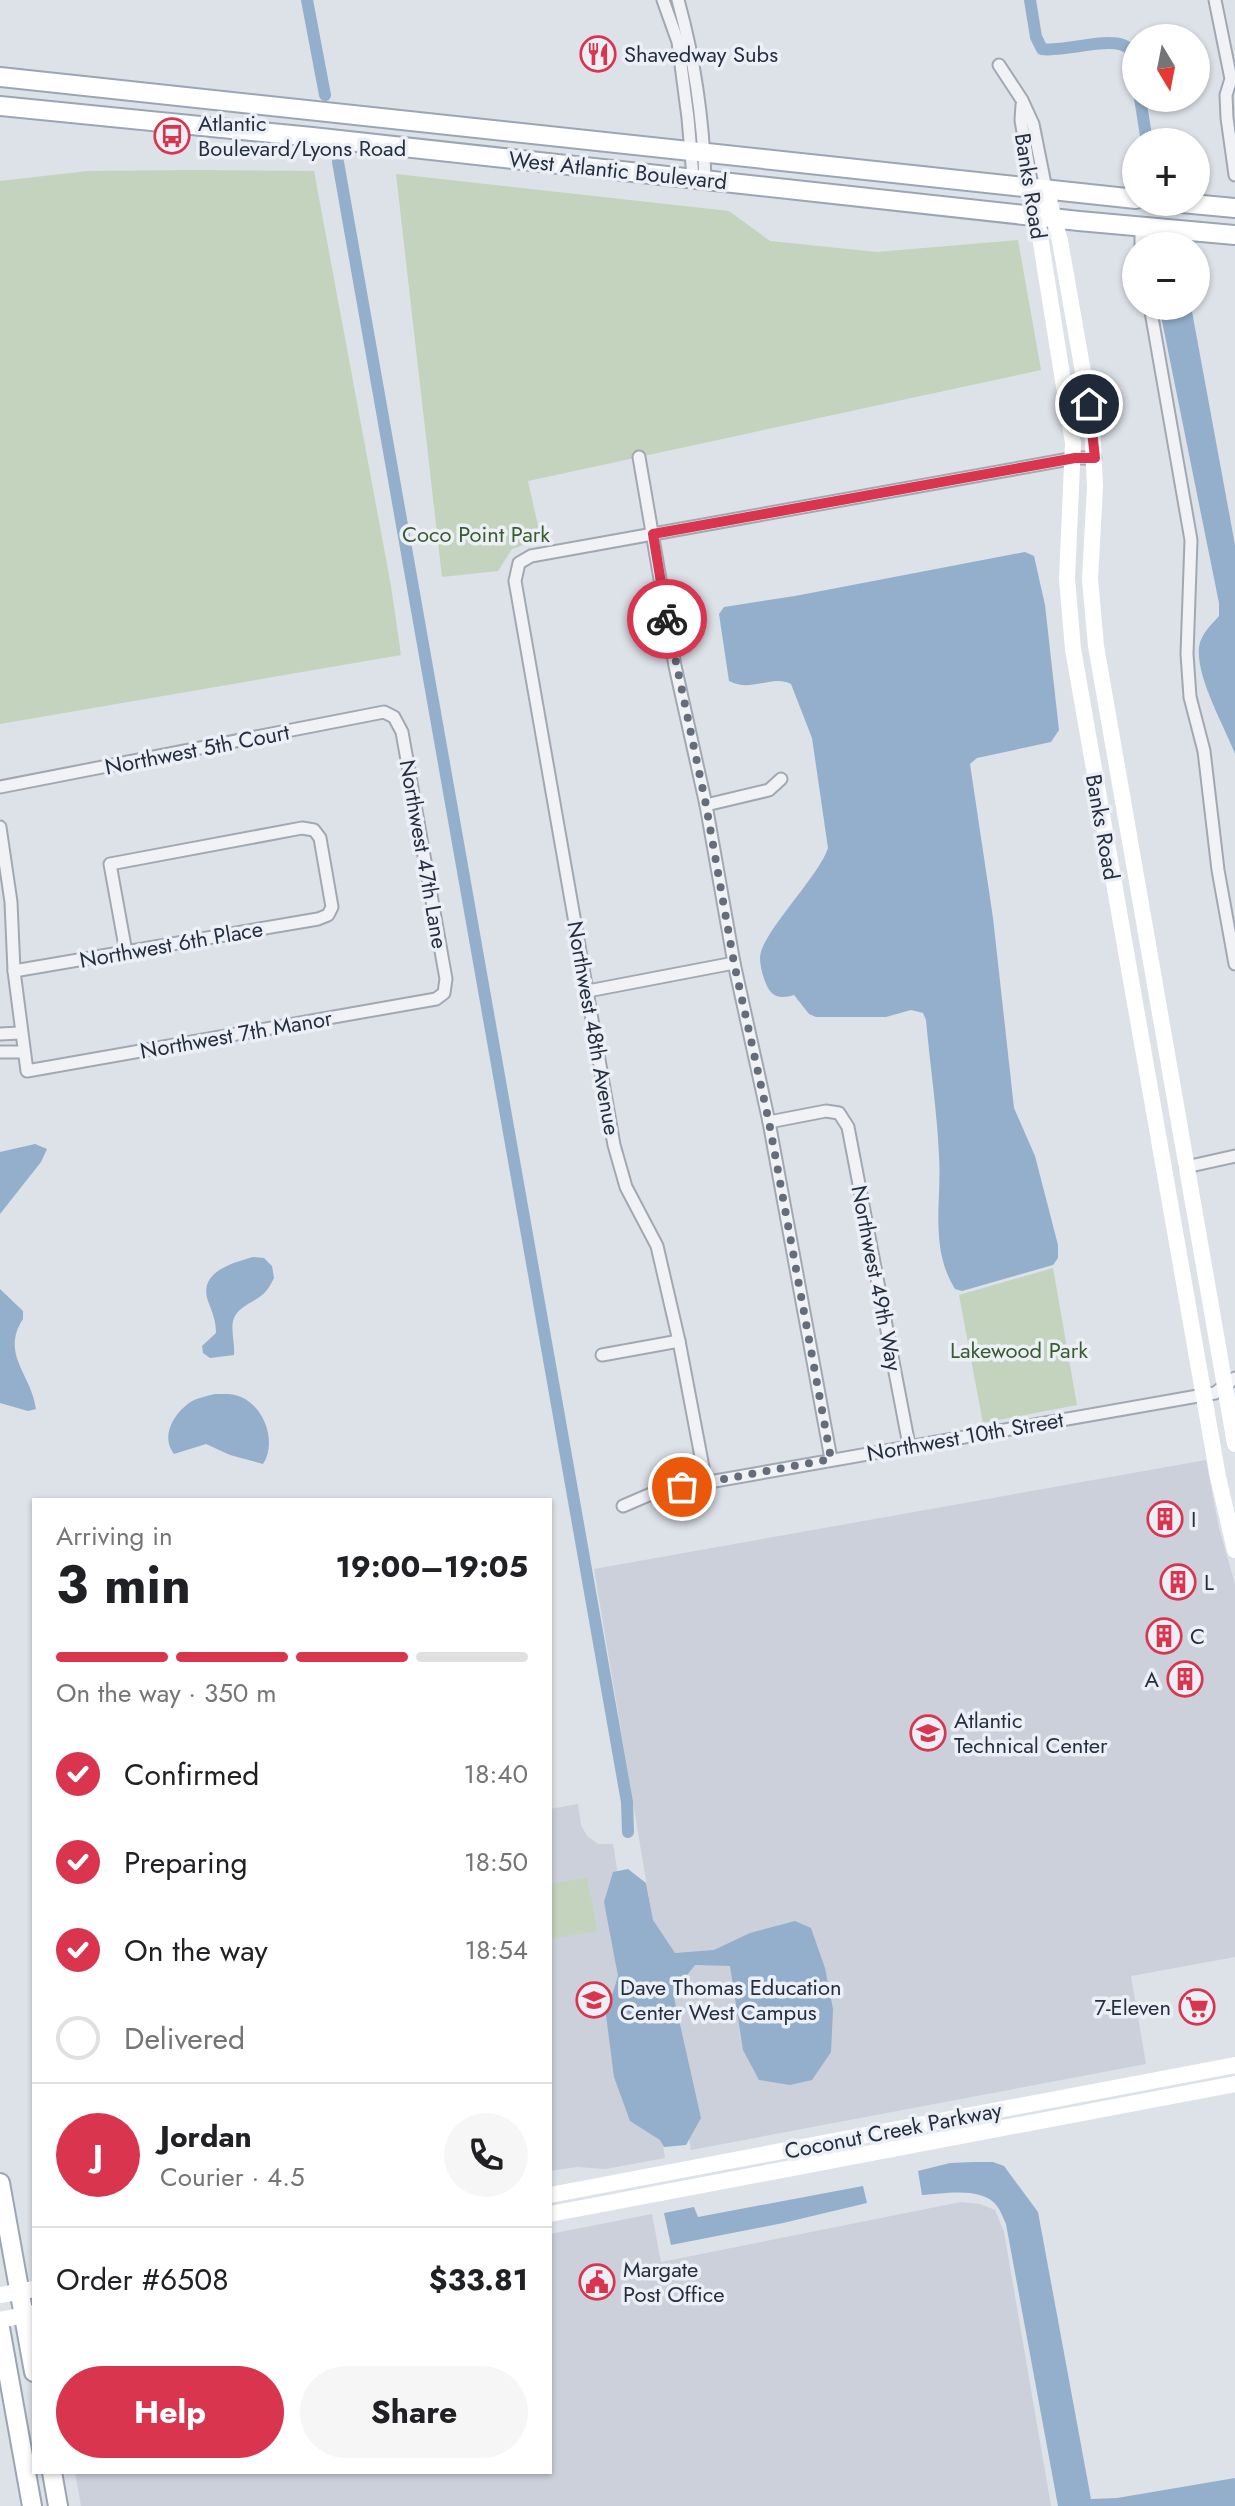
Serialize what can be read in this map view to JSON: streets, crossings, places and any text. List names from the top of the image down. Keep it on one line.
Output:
{"streets":{"main road":["West Atlantic Boulevard"],"street":["Banks Road","Northwest 5th Court","Northwest 47th Lane","Northwest 6th Place","Northwest 48th Avenue","Northwest 7th Manor","Northwest 49th Way","Northwest 10th Street","Coconut Creek Parkway"]},"crossings":[["West Atlantic Boulevard","Banks Road"],["Banks Road","Northwest 10th Street"],["Northwest 5th Court","Northwest 47th Lane"],["Northwest 47th Lane","Northwest 7th Manor"],["Northwest 48th Avenue","Northwest 10th Street"],["Northwest 49th Way","Northwest 10th Street"]],"parks":["Coco Point Park","Lakewood Park"],"places":{"restaurant":["Shavedway Subs"],"bus stop":["Atlantic Boulevard/Lyons Road"],"building":["I","L","C","A"],"school or university":["Atlantic Technical Center","Dave Thomas Education Center West Campus"],"supermarket":["7-Eleven"],"public building":["Margate Post Office"]},"north":"bottom","page":{"map_buttons":["+","−"],"heading":["3 min","Arriving in","19:00–19:05"],"panel":["Jordan","Courier · 4.5","Order #6508","$33.81"],"bar":"On the way · 350 m","list":[["Confirmed","18:40"],["Preparing","18:50"],["On the way","18:54"],"Delivered"],"round":"J","buttons":["Help","Share"]}}
